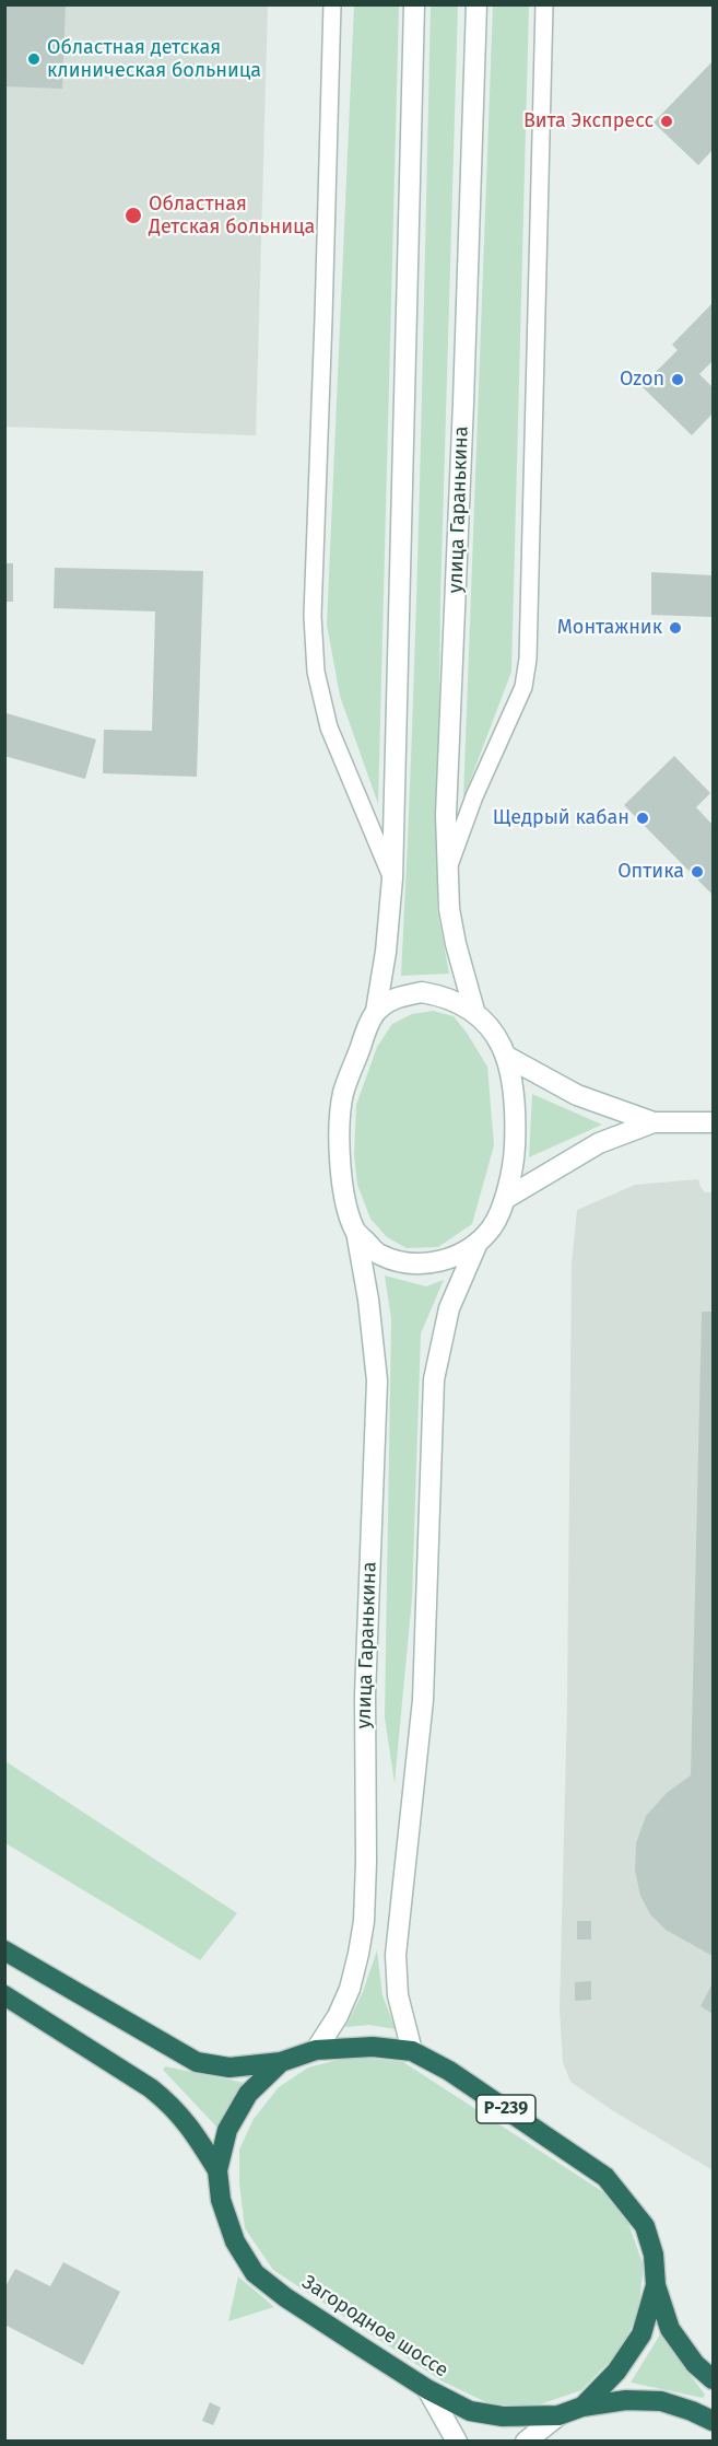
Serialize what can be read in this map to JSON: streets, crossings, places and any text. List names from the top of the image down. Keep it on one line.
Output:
{"streets":{"highway":["Р-239","Загородное шоссе"],"main road":["улица Гаранькина"]},"crossings":[["улица Гаранькина","Загородное шоссе"]],"places":["Областная детская клиническая больница","Вита Экспресс","Областная Детская больница","Ozon","Монтажник","Щедрый кабан","Оптика"]}
